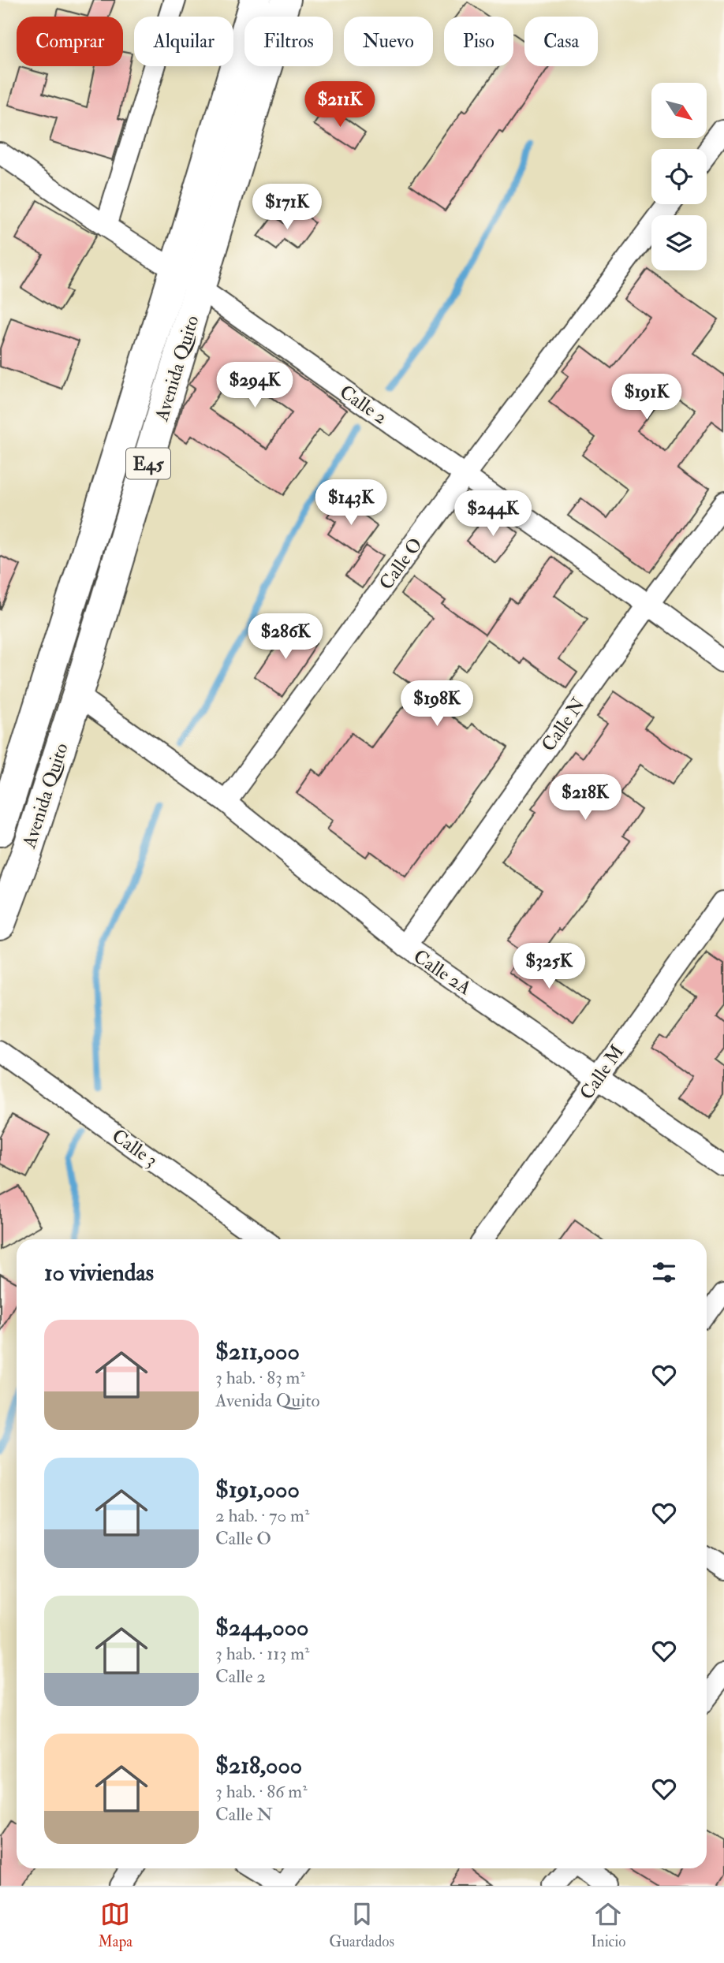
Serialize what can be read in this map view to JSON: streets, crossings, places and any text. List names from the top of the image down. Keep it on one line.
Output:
{"streets":{"highway":["Avenida Quito","E45"],"street":["Calle 2","Calle O","Calle N","Calle 2A","Calle M","Calle 3"]},"crossings":[["Avenida Quito","Calle 2"],["Avenida Quito","Calle 2A"],["Calle 2","Calle O"],["Calle 2","Calle N"],["Calle O","Calle 2A"],["Calle N","Calle 2A"],["Calle 2A","Calle M"]],"north":"bottom right","page":{"chip":["Comprar","Alquilar","Filtros","Nuevo","Piso","Casa"],"price":["$211K","$171K","$294K","$191K","$143K","$244K","$286K","$198K","$218K","$325K"],"heading":"10 viviendas","list":[{"name":"$211,000","note":"3 hab. · 83 m² · Avenida Quito"},{"name":"$191,000","note":"2 hab. · 70 m² · Calle O"},{"name":"$244,000","note":"3 hab. · 113 m² · Calle 2"},{"name":"$218,000","note":"3 hab. · 86 m² · Calle N"}],"tabs":["Mapa","Guardados","Inicio"]}}
